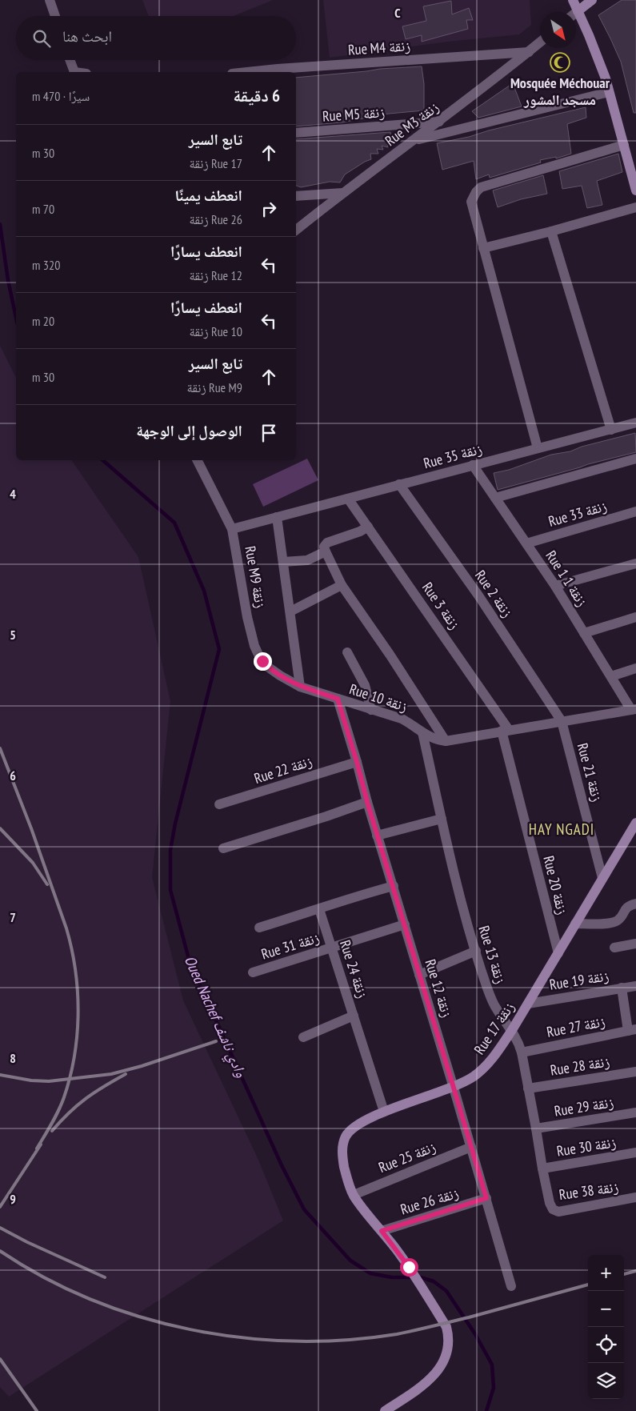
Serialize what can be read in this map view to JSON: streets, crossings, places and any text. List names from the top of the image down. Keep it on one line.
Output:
{"streets":{"street":["Rue M4 زنقة","Rue M5 زنقة","Rue M3 زنقة","Rue 35 زنقة","Rue 33 زنقة","Rue M9 زنقة","Rue 1 زنقة 1","Rue 2 زنقة","Rue 3 زنقة","Rue 10 زنقة","Rue 22 زنقة","Rue 21 زنقة","Rue 20 زنقة","Rue 31 زنقة","Rue 13 زنقة","Rue 24 زنقة","Rue 19 زنقة","Rue 12 زنقة","Rue 27 زنقة","Rue 17 زنقة","Rue 28 زنقة","Rue 29 زنقة","Rue 30 زنقة","Rue 25 زنقة","Rue 38 زنقة","Rue 26 زنقة"]},"crossings":[["Rue M4 زنقة","Rue M3 زنقة"],["Rue M5 زنقة","Rue M3 زنقة"],["Rue 35 زنقة","Rue M9 زنقة"],["Rue 35 زنقة","Rue 1 زنقة 1"],["Rue 35 زنقة","Rue 2 زنقة"],["Rue 35 زنقة","Rue 3 زنقة"],["Rue 33 زنقة","Rue 1 زنقة 1"],["Rue M9 زنقة","Rue 10 زنقة"],["Rue 2 زنقة","Rue 21 زنقة"],["Rue 3 زنقة","Rue 20 زنقة"],["Rue 10 زنقة","Rue 13 زنقة"],["Rue 10 زنقة","Rue 12 زنقة"],["Rue 22 زنقة","Rue 12 زنقة"],["Rue 21 زنقة","Rue 17 زنقة"],["Rue 20 زنقة","Rue 17 زنقة"],["Rue 31 زنقة","Rue 24 زنقة"],["Rue 31 زنقة","Rue 12 زنقة"],["Rue 13 زنقة","Rue 27 زنقة"],["Rue 13 زنقة","Rue 17 زنقة"],["Rue 13 زنقة","Rue 28 زنقة"],["Rue 13 زنقة","Rue 29 زنقة"],["Rue 13 زنقة","Rue 30 زنقة"],["Rue 13 زنقة","Rue 38 زنقة"],["Rue 24 زنقة","Rue 17 زنقة"],["Rue 19 زنقة","Rue 17 زنقة"],["Rue 12 زنقة","Rue 17 زنقة"],["Rue 12 زنقة","Rue 25 زنقة"],["Rue 12 زنقة","Rue 26 زنقة"],["Rue 17 زنقة","Rue 25 زنقة"],["Rue 17 زنقة","Rue 26 زنقة"]],"districts":["HAY NGADI"],"water":["Oued Nachef وادي ناشف"],"places":{"mosque":["Mosquée Méchouar مسجد المشور"]},"north":"bottom right","page":{"search":"ابحث هنا","heading":["6 دقيقة","سيرًا · 470 m"],"list":[["تابع السير","Rue 17 زنقة","30 m"],["انعطف يمينًا","Rue 26 زنقة","70 m"],["انعطف يسارًا","Rue 12 زنقة","320 m"],["انعطف يسارًا","Rue 10 زنقة","20 m"],["تابع السير","Rue M9 زنقة","30 m"],"الوصول إلى الوجهة"],"map_buttons":["+","−"]},"grid":{"columns":["C"],"rows":["4","5","6","7","8","9"]}}
